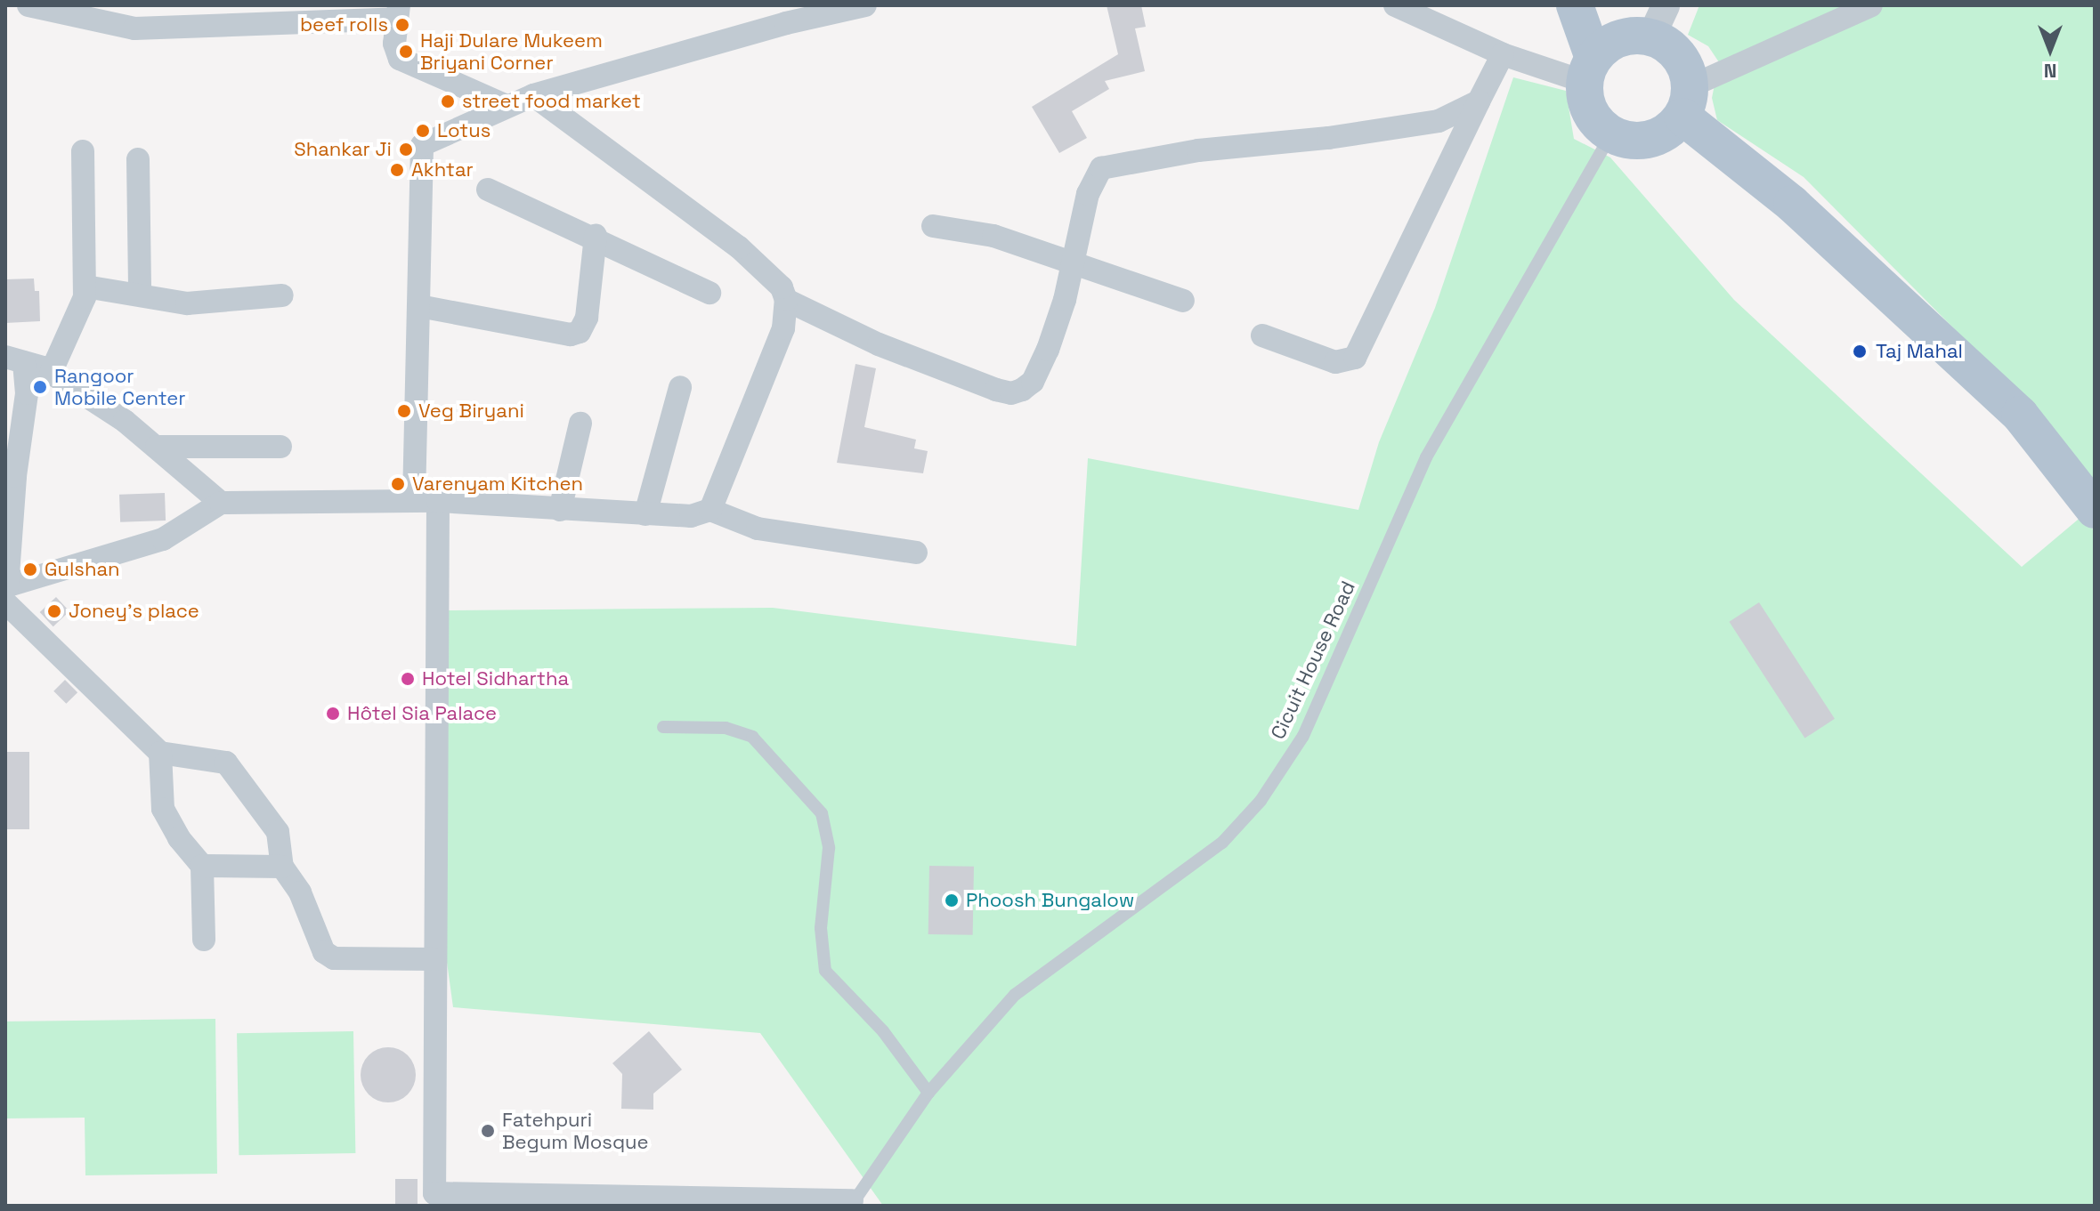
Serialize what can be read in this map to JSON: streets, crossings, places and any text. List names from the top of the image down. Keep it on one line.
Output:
{"streets":{"lane":["Cicuit House Road"]},"places":["beef rolls","Haji Dulare Mukeem Briyani Corner","street food market","Lotus","Shankar Ji","Akhtar","Taj Mahal","Rangoor Mobile Center","Veg Biryani","Varenyam Kitchen","Gulshan","Joney's place","Hotel Sidhartha","Hôtel Sia Palace","Phoosh Bungalow","Fatehpuri Begum Mosque"],"north":"bottom"}
